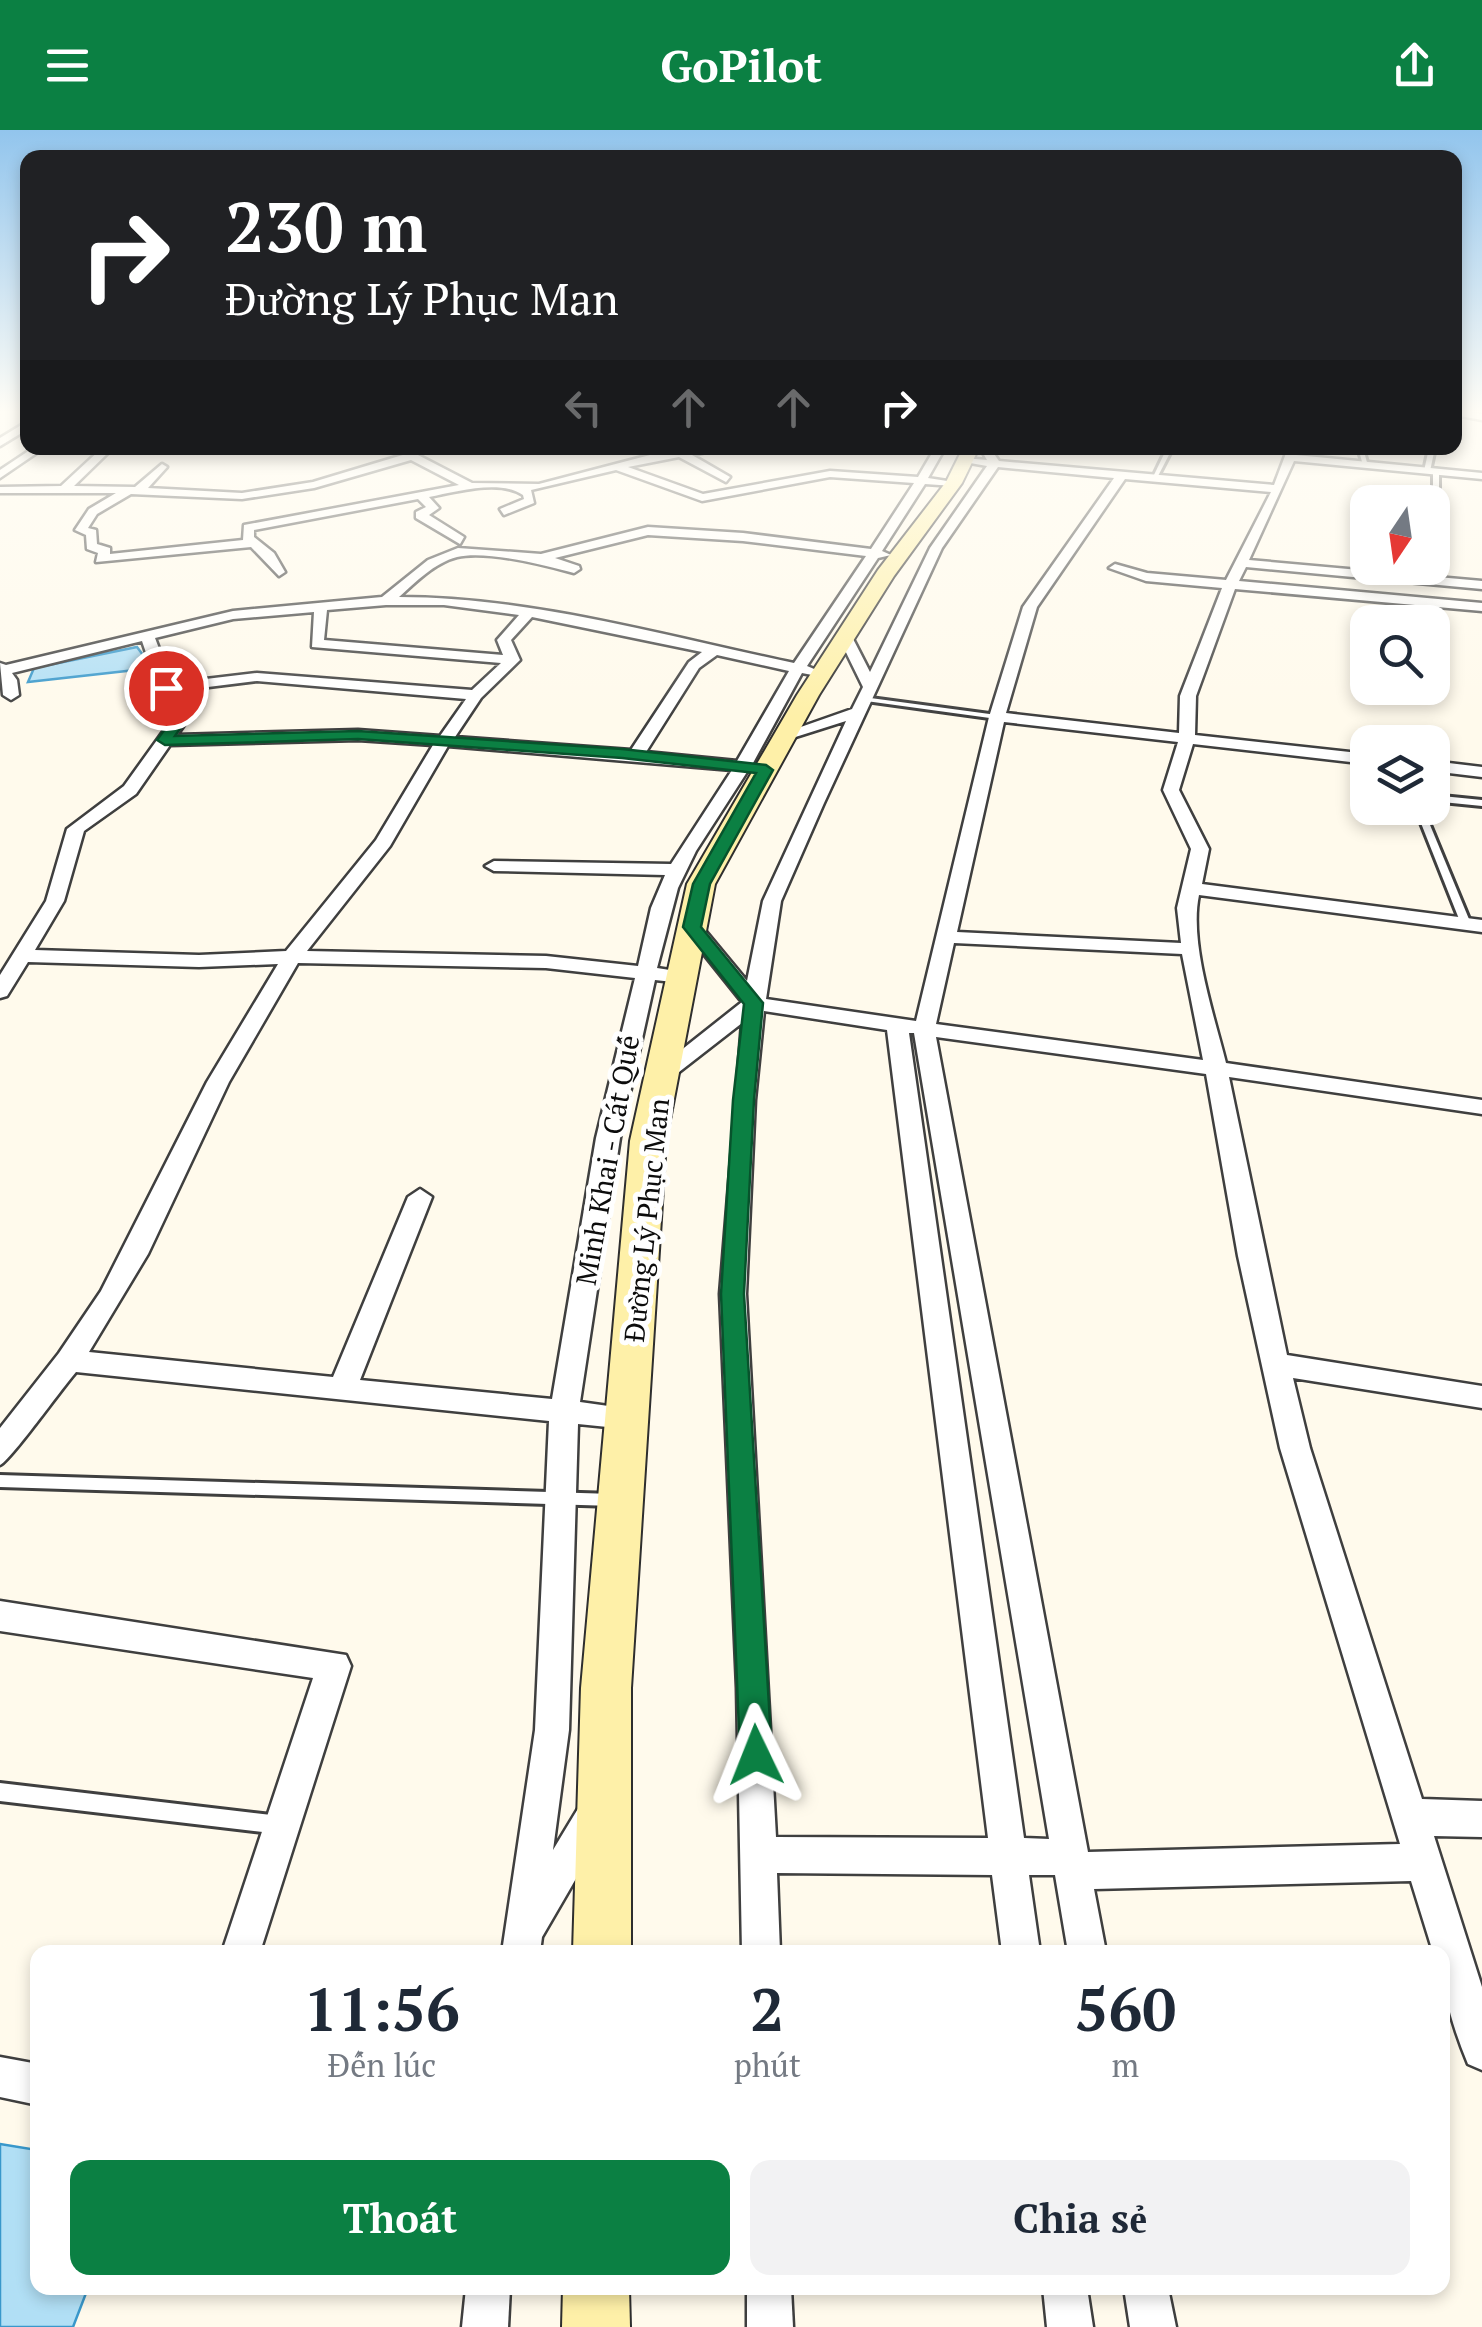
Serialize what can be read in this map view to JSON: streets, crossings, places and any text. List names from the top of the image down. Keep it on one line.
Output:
{"streets":{"main road":["Đường Lý Phục Man"],"street":["Minh Khai - Cát Quế"]},"crossings":[["Minh Khai - Cát Quế","Đường Lý Phục Man"]],"north":"bottom","page":{"header":"GoPilot","turn":["230 m","Đường Lý Phục Man"],"eta":["11:56","Đến lúc","2","phút","560","m"],"buttons":["Thoát","Chia sẻ"]}}
